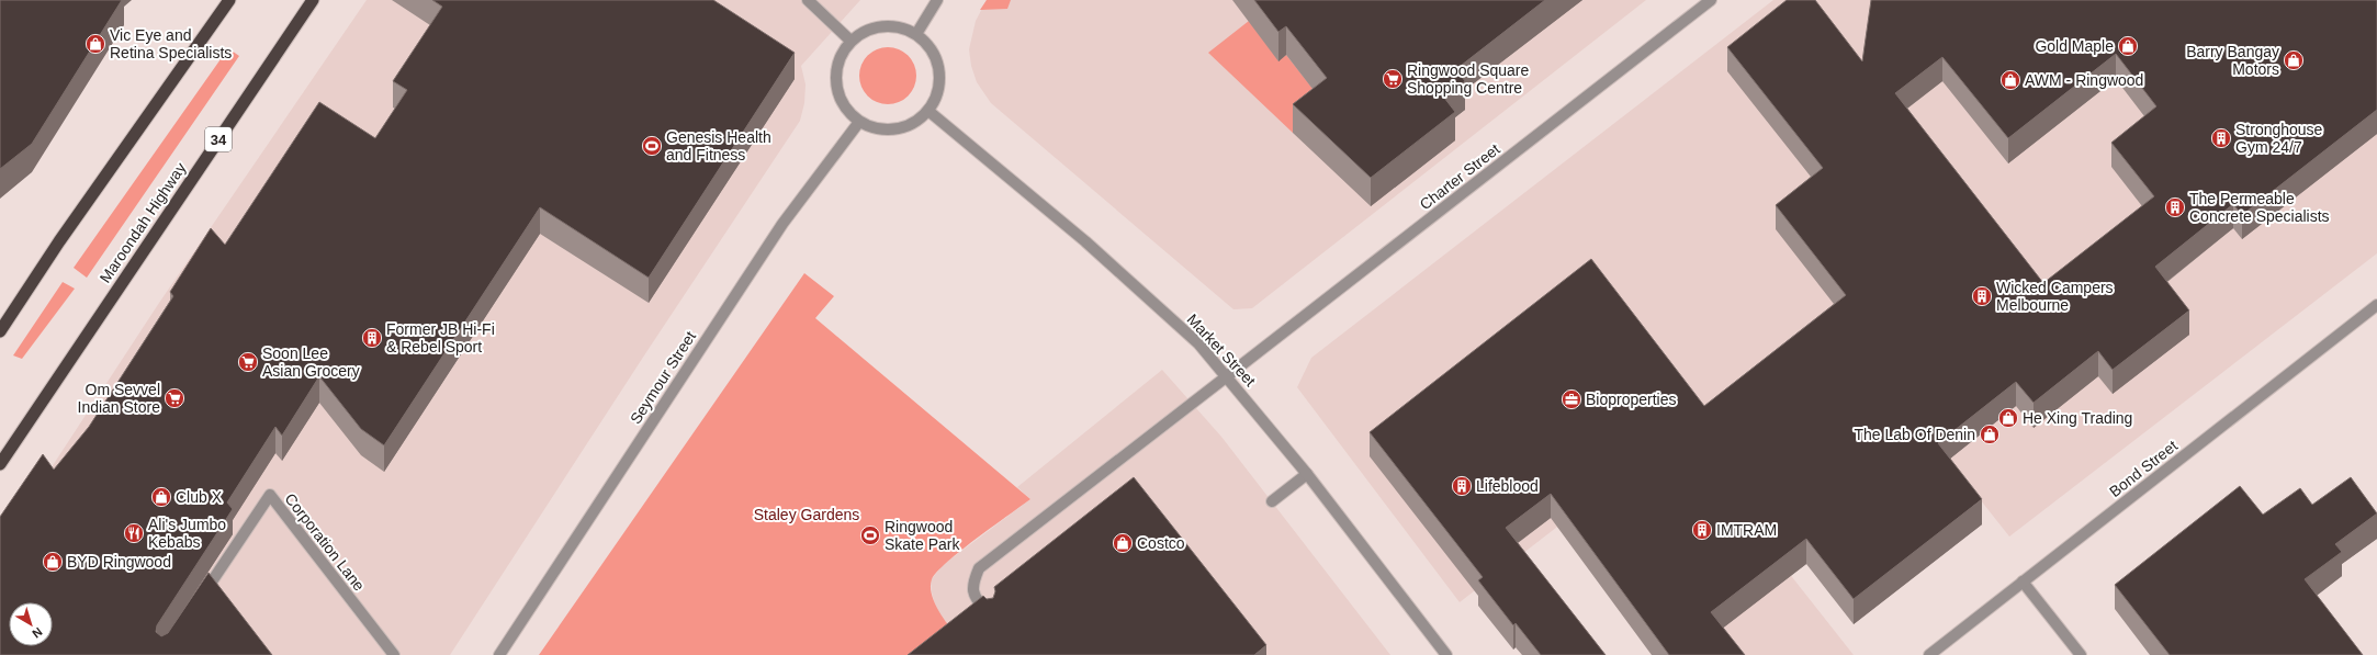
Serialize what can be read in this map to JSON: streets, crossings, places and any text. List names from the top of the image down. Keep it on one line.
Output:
{"streets":{"highway":["34","Maroondah Highway"],"street":["Charter Street","Market Street","Seymour Street","Bond Street","Corporation Lane"]},"crossings":[["Charter Street","Market Street"],["Market Street","Seymour Street"]],"parks":["Staley Gardens"],"places":{"shop":["Vic Eye and Retina Specialists","Gold Maple","Barry Bangay Motors","AWM - Ringwood","He Xing Trading","The Lab Of Denin","Club X","Costco","BYD Ringwood"],"supermarket":["Ringwood Square Shopping Centre","Soon Lee Asian Grocery","Om Sevvel Indian Store"],"building":["Stronghouse Gym 24/7","The Permeable Concrete Specialists","Wicked Campers Melbourne","Former JB Hi-Fi & Rebel Sport","Lifeblood","IMTRAM"],"sports":["Genesis Health and Fitness","Ringwood Skate Park"],"office":["Bioproperties"],"restaurant":["Ali's Jumbo Kebabs"]},"north":"bottom right"}
